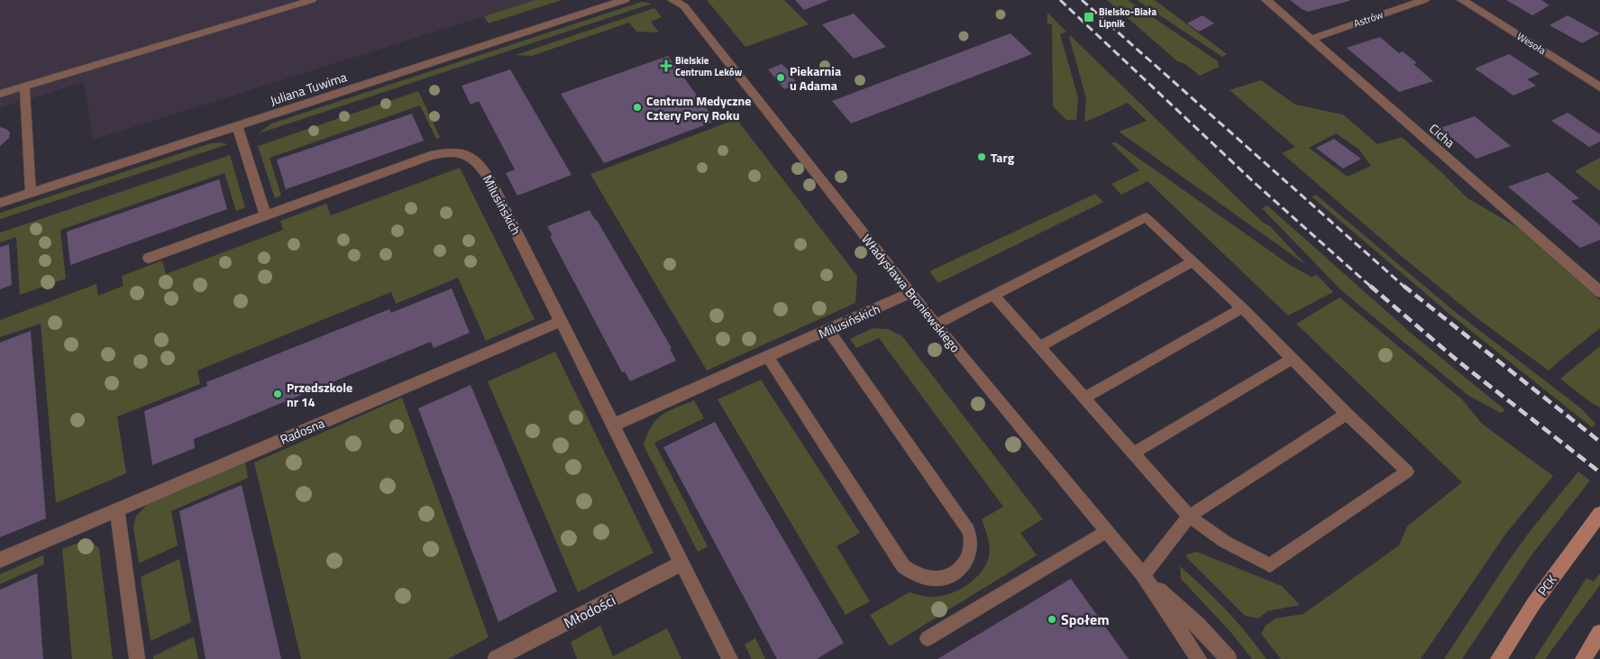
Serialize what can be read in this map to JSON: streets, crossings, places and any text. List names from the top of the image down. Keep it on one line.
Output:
{"streets":{"street":["Astrów","Wesoła","Juliana Tuwima","Cicha","Milusińskich","Władysława Broniewskiego","Radosna","PCK","Młodości"]},"crossings":[["Astrów","Cicha"],["Milusińskich","Władysława Broniewskiego"],["Milusińskich","Radosna"],["Milusińskich","Młodości"]],"places":{"transit":["Bielsko-Biała Lipnik"],"health":["Bielskie Centrum Leków"],"other":["Piekarnia u Adama","Centrum Medyczne Cztery Pory Roku","Targ","Przedszkole nr 14","Społem"]}}
